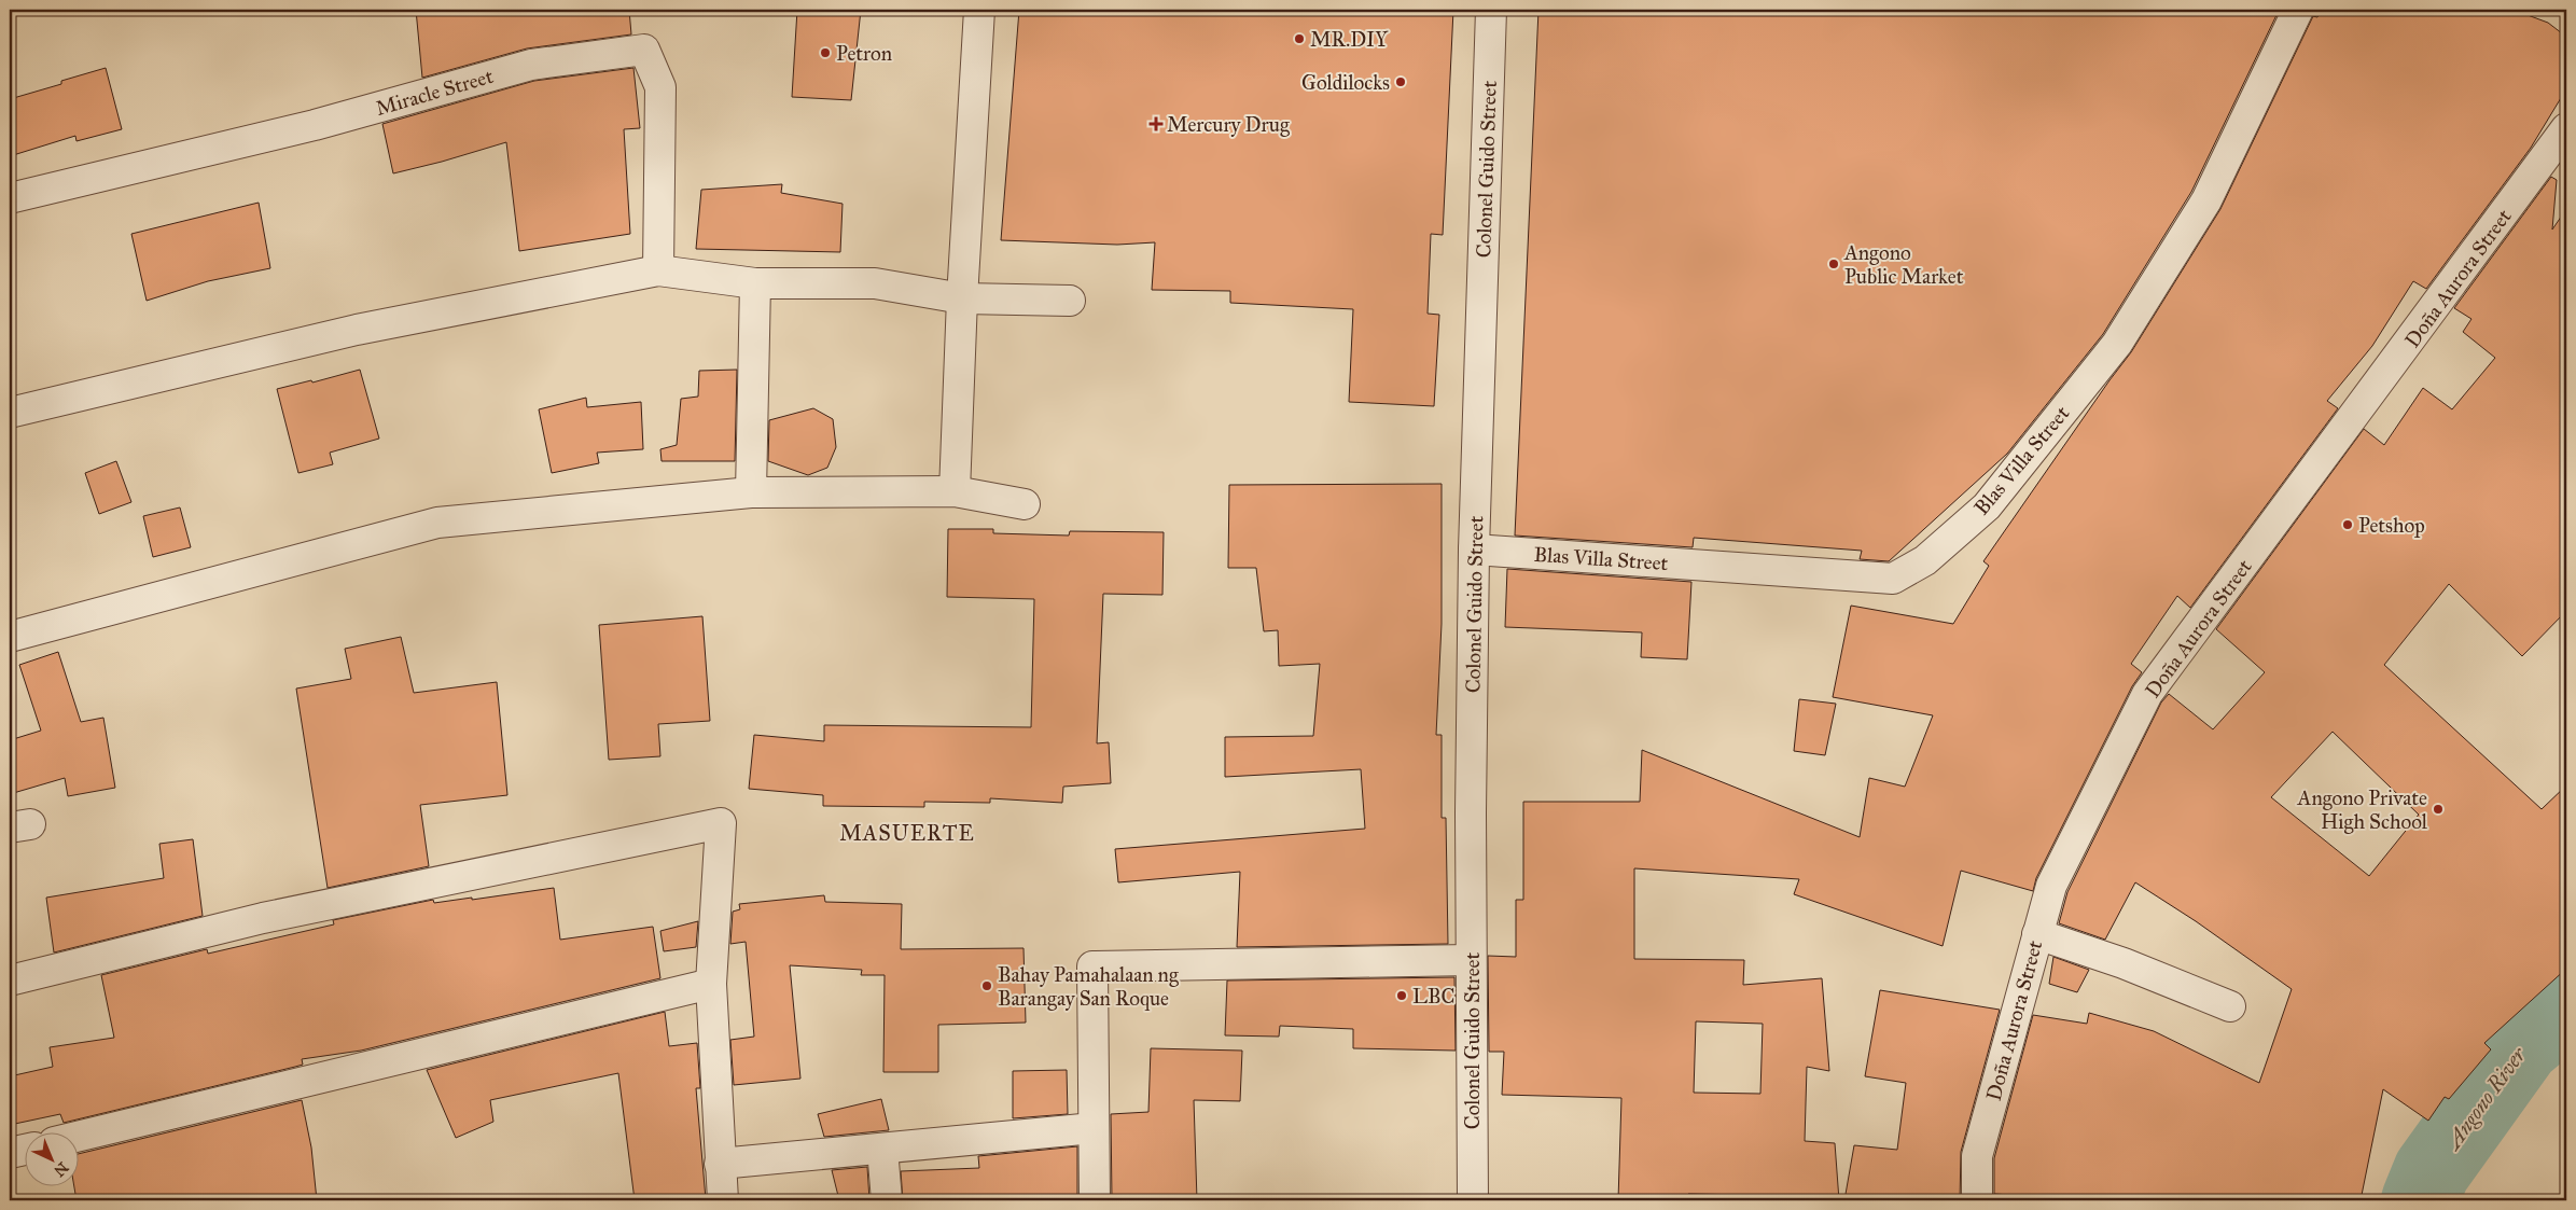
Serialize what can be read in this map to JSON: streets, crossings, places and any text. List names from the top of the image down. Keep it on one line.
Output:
{"streets":{"street":["Miracle Street","Colonel Guido Street","Doña Aurora Street","Blas Villa Street"]},"crossings":[["Colonel Guido Street","Blas Villa Street"]],"districts":["MASUERTE"],"water":["Angono River"],"places":{"other":["MR.DIY","Petron","Goldilocks","Angono Public Market","Petshop","Angono Private High School","Bahay Pamahalaan ng Barangay San Roque","LBC"],"health":["Mercury Drug"]},"north":"bottom right"}
